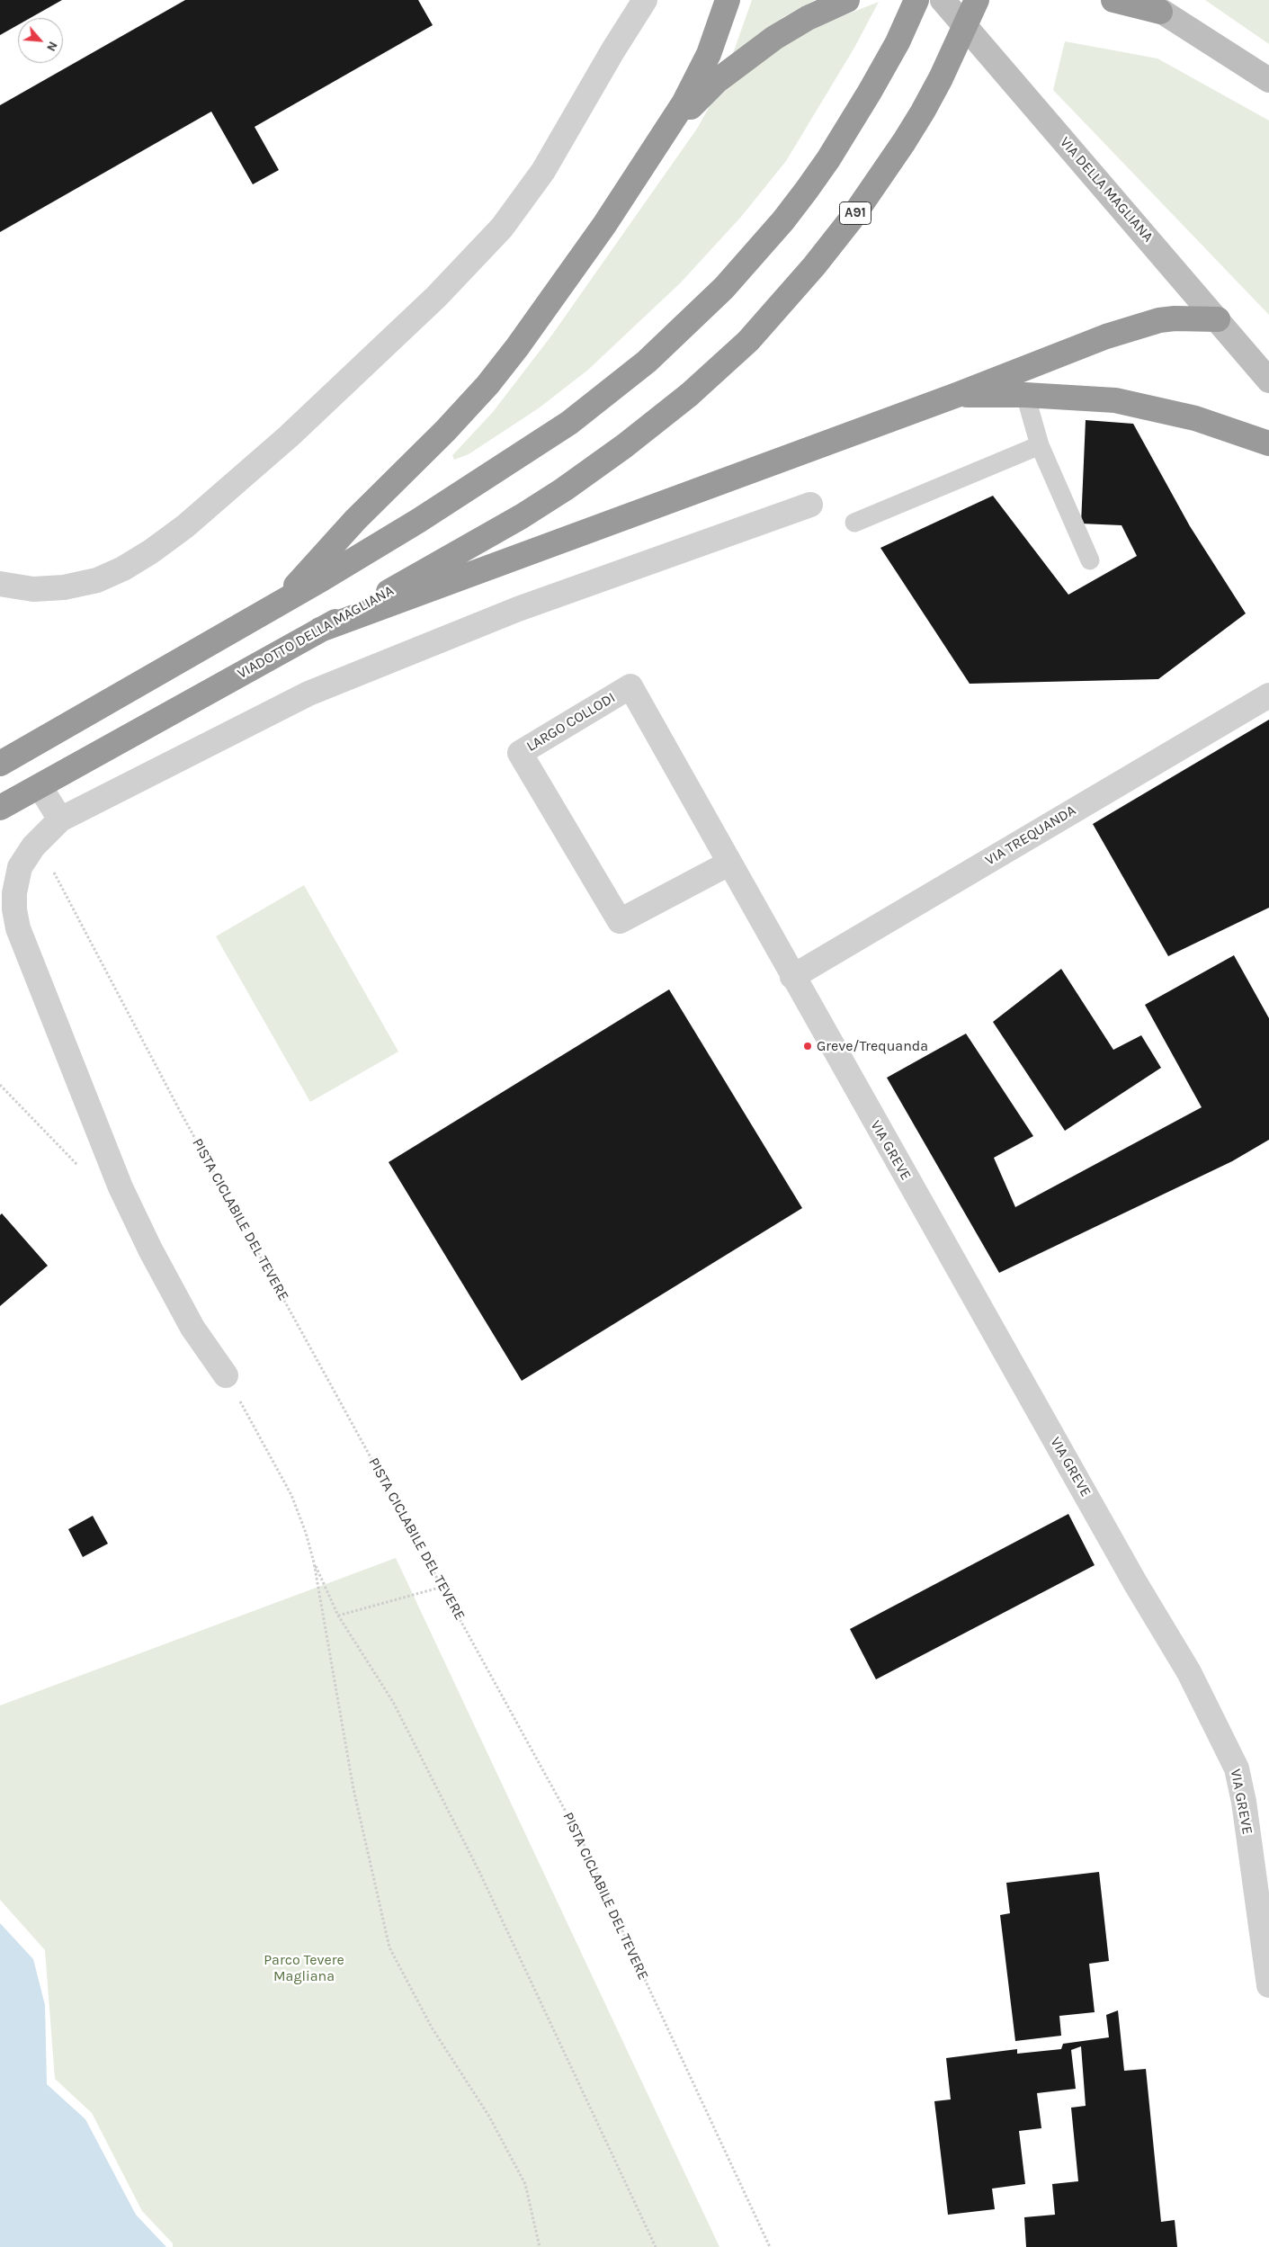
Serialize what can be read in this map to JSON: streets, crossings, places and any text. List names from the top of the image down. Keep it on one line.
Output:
{"streets":{"highway":["A91","VIADOTTO DELLA MAGLIANA"],"main road":["VIA DELLA MAGLIANA"],"street":["LARGO COLLODI","VIA TREQUANDA","VIA GREVE"],"path":["PISTA CICLABILE DEL TEVERE"]},"crossings":[["LARGO COLLODI","VIA TREQUANDA"],["LARGO COLLODI","VIA GREVE"],["VIA TREQUANDA","VIA GREVE"]],"parks":["Parco Tevere Magliana"],"places":["Greve/Trequanda"],"north":"bottom right"}
